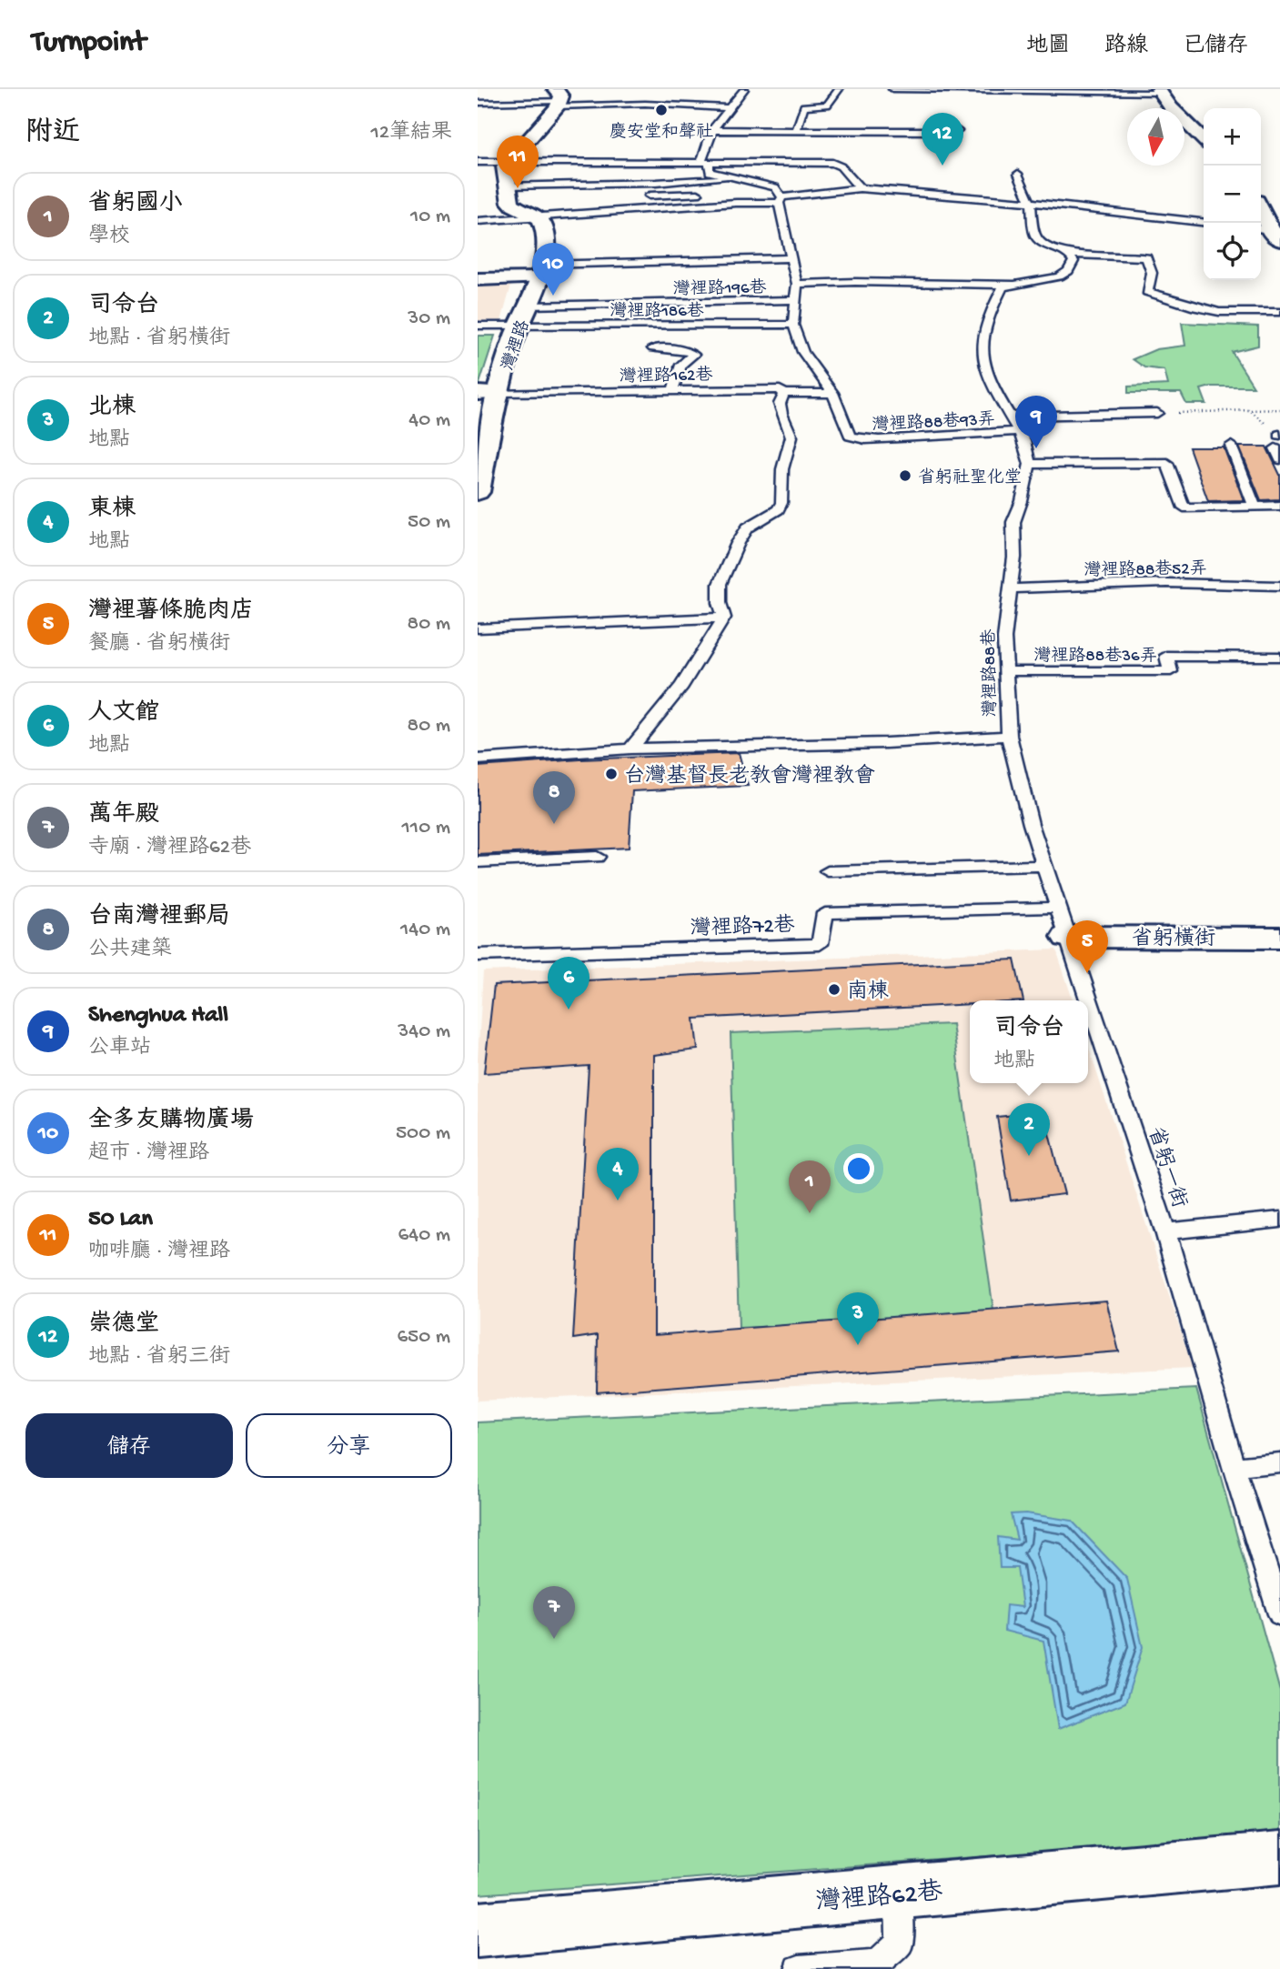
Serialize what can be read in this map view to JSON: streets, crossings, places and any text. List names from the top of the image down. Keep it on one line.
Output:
{"streets":{"street":["灣裡路","省躬橫街","灣裡路62巷"],"lane":["灣裡路196巷","灣裡路186巷","灣裡路162巷","灣裡路88巷93弄","灣裡路88巷52弄","灣裡路88巷36弄","灣裡路88巷","灣裡路72巷","省躬一街"]},"crossings":[["灣裡路196巷","灣裡路"],["灣裡路196巷","灣裡路88巷93弄"],["灣裡路186巷","灣裡路"],["灣裡路186巷","灣裡路88巷93弄"],["灣裡路","灣裡路162巷"],["灣裡路162巷","灣裡路88巷93弄"],["灣裡路88巷52弄","灣裡路88巷"],["灣裡路88巷36弄","灣裡路88巷"],["灣裡路88巷","省躬一街"],["灣裡路72巷","省躬橫街"],["灣裡路72巷","省躬一街"],["省躬橫街","省躬一街"]],"places":["慶安堂和聲社","省躬社聖化堂","台灣基督長老教會灣裡教會","南棟"],"north":"bottom","page":{"header":"Turnpoint","nav":["地圖","路線","已儲存"],"heading":["附近","12筆結果"],"map_buttons":["+","−"],"pins":["12","11","10","9","8","5","6","2","4","1","3","7"],"list":[{"mark":"1","name":"省躬國小","note":"學校","value":"10 m"},{"mark":"2","name":"司令台","note":"地點 · 省躬橫街","value":"30 m"},{"mark":"3","name":"北棟","note":"地點","value":"40 m"},{"mark":"4","name":"東棟","note":"地點","value":"50 m"},{"mark":"5","name":"灣裡薯條脆肉店","note":"餐廳 · 省躬橫街","value":"80 m"},{"mark":"6","name":"人文館","note":"地點","value":"80 m"},{"mark":"7","name":"萬年殿","note":"寺廟 · 灣裡路62巷","value":"110 m"},{"mark":"8","name":"台南灣裡郵局","note":"公共建築","value":"140 m"},{"mark":"9","name":"Shenghua Hall","note":"公車站","value":"340 m"},{"mark":"10","name":"全多友購物廣場","note":"超市 · 灣裡路","value":"500 m"},{"mark":"11","name":"50 Lan","note":"咖啡廳 · 灣裡路","value":"640 m"},{"mark":"12","name":"崇德堂","note":"地點 · 省躬三街","value":"650 m"}],"popup":["司令台","地點"],"buttons":["儲存","分享"]}}
